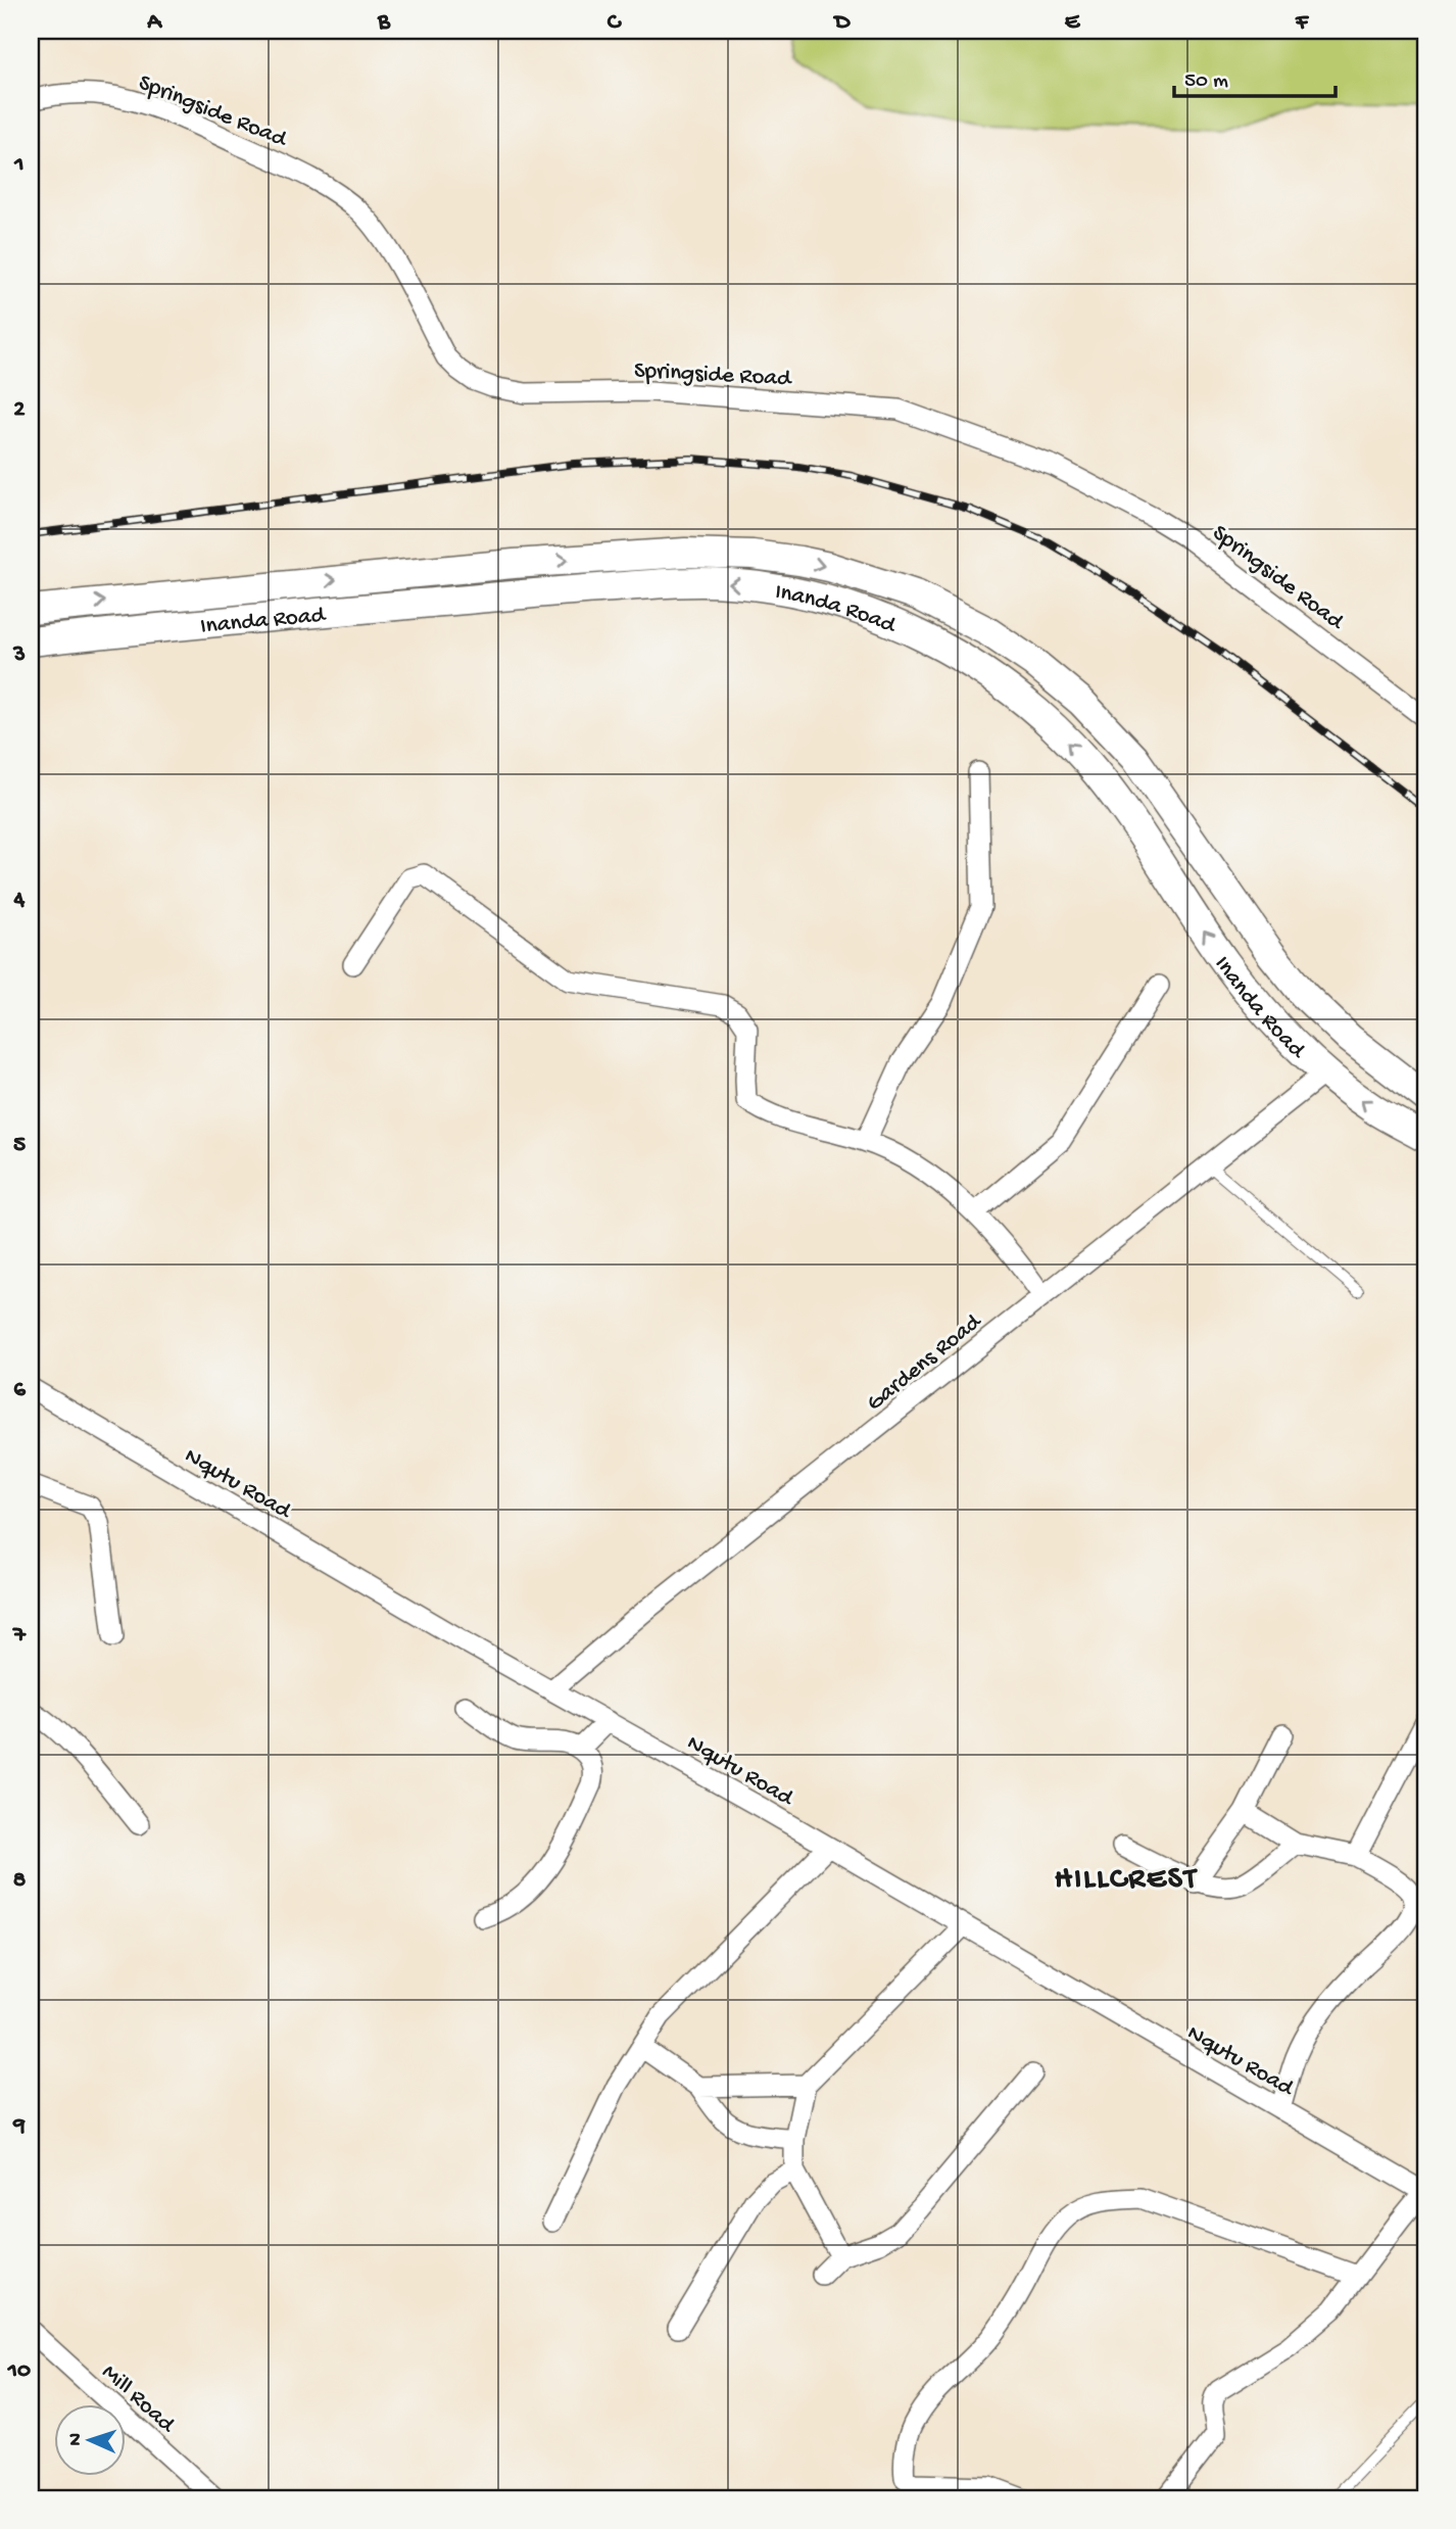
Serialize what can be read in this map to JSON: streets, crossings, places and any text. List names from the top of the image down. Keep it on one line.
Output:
{"streets":{"main road":["Inanda Road"],"street":["Springside Road","Gardens Road","Nqutu Road","Mill Road"]},"crossings":[["Inanda Road","Gardens Road"],["Gardens Road","Nqutu Road"]],"districts":["HILLCREST"],"scale_bar":"50 m","north":"left","grid":{"columns":["A","B","C","D","E","F"],"rows":["1","2","3","4","5","6","7","8","9","10"]}}
